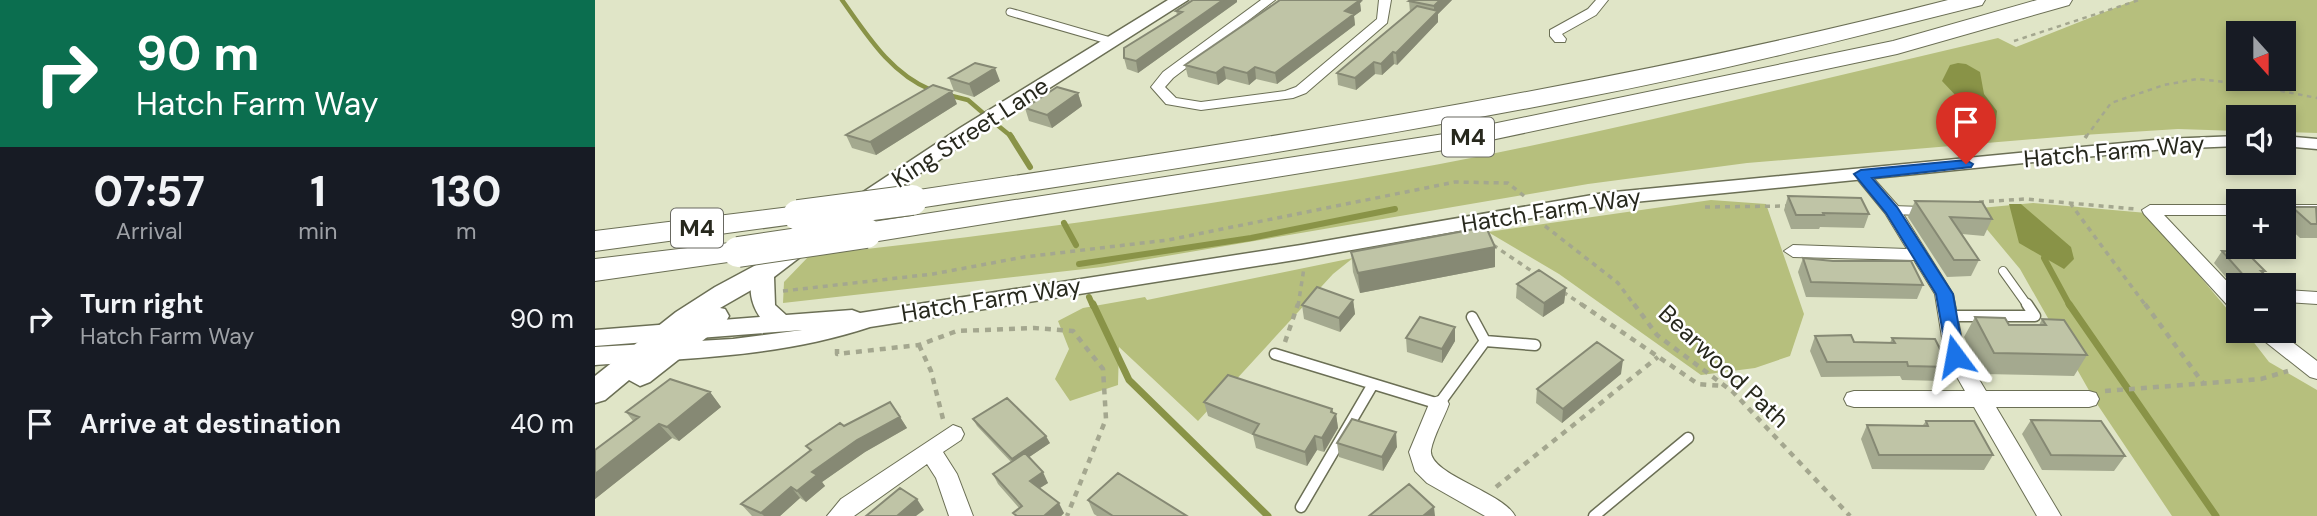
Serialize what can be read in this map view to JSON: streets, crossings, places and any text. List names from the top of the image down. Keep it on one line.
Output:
{"streets":{"highway":["M4"],"main road":["King Street Lane"],"street":["Hatch Farm Way"],"path":["Bearwood Path"]},"crossings":[["King Street Lane","Hatch Farm Way"]],"north":"bottom","page":{"turn":["90 m","Hatch Farm Way"],"map_buttons":["+","−"],"eta":["07:57","Arrival","1","min","130","m"],"list":[{"name":"Turn right","note":"Hatch Farm Way","value":"90 m"},{"name":"Arrive at destination","value":"40 m"}]}}
